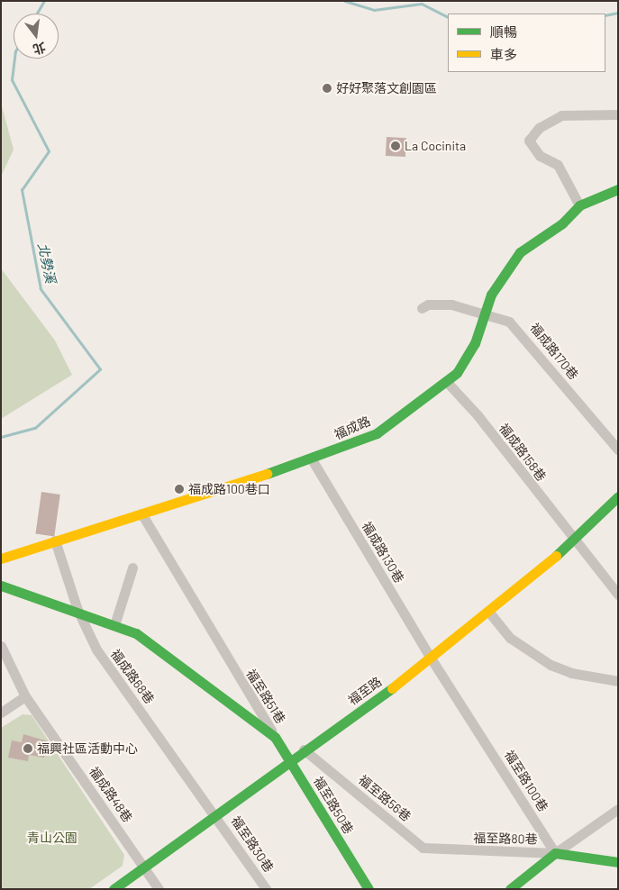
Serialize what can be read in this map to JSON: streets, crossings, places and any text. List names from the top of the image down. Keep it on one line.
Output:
{"streets":{"street":["福成路170巷","福成路","福成路158巷","福成路130巷","福成路68巷","福至路","福至路51巷","福至路100巷","福成路48巷","福至路56巷","福至路50巷","福至路80巷","福至路30巷"]},"crossings":[["福成路170巷","福成路"],["福成路","福成路158巷"],["福成路","福成路130巷"],["福成路","福成路68巷"],["福成路","福至路51巷"],["福成路158巷","福至路"],["福成路130巷","福至路"],["福成路130巷","福至路100巷"],["福成路68巷","福至路"],["福成路68巷","福至路51巷"],["福成路68巷","福至路30巷"],["福至路","福至路100巷"],["福至路","福成路48巷"],["福至路","福至路56巷"],["福至路","福至路50巷"],["福至路","福至路30巷"],["福至路51巷","福至路50巷"],["福至路100巷","福至路80巷"],["福至路56巷","福至路80巷"]],"water":["北勢溪"],"parks":["青山公園"],"places":["好好聚落文創園區","La Cocinita","福成路100巷口","福興社區活動中心"],"legend":["順暢","車多"],"north":"bottom"}
